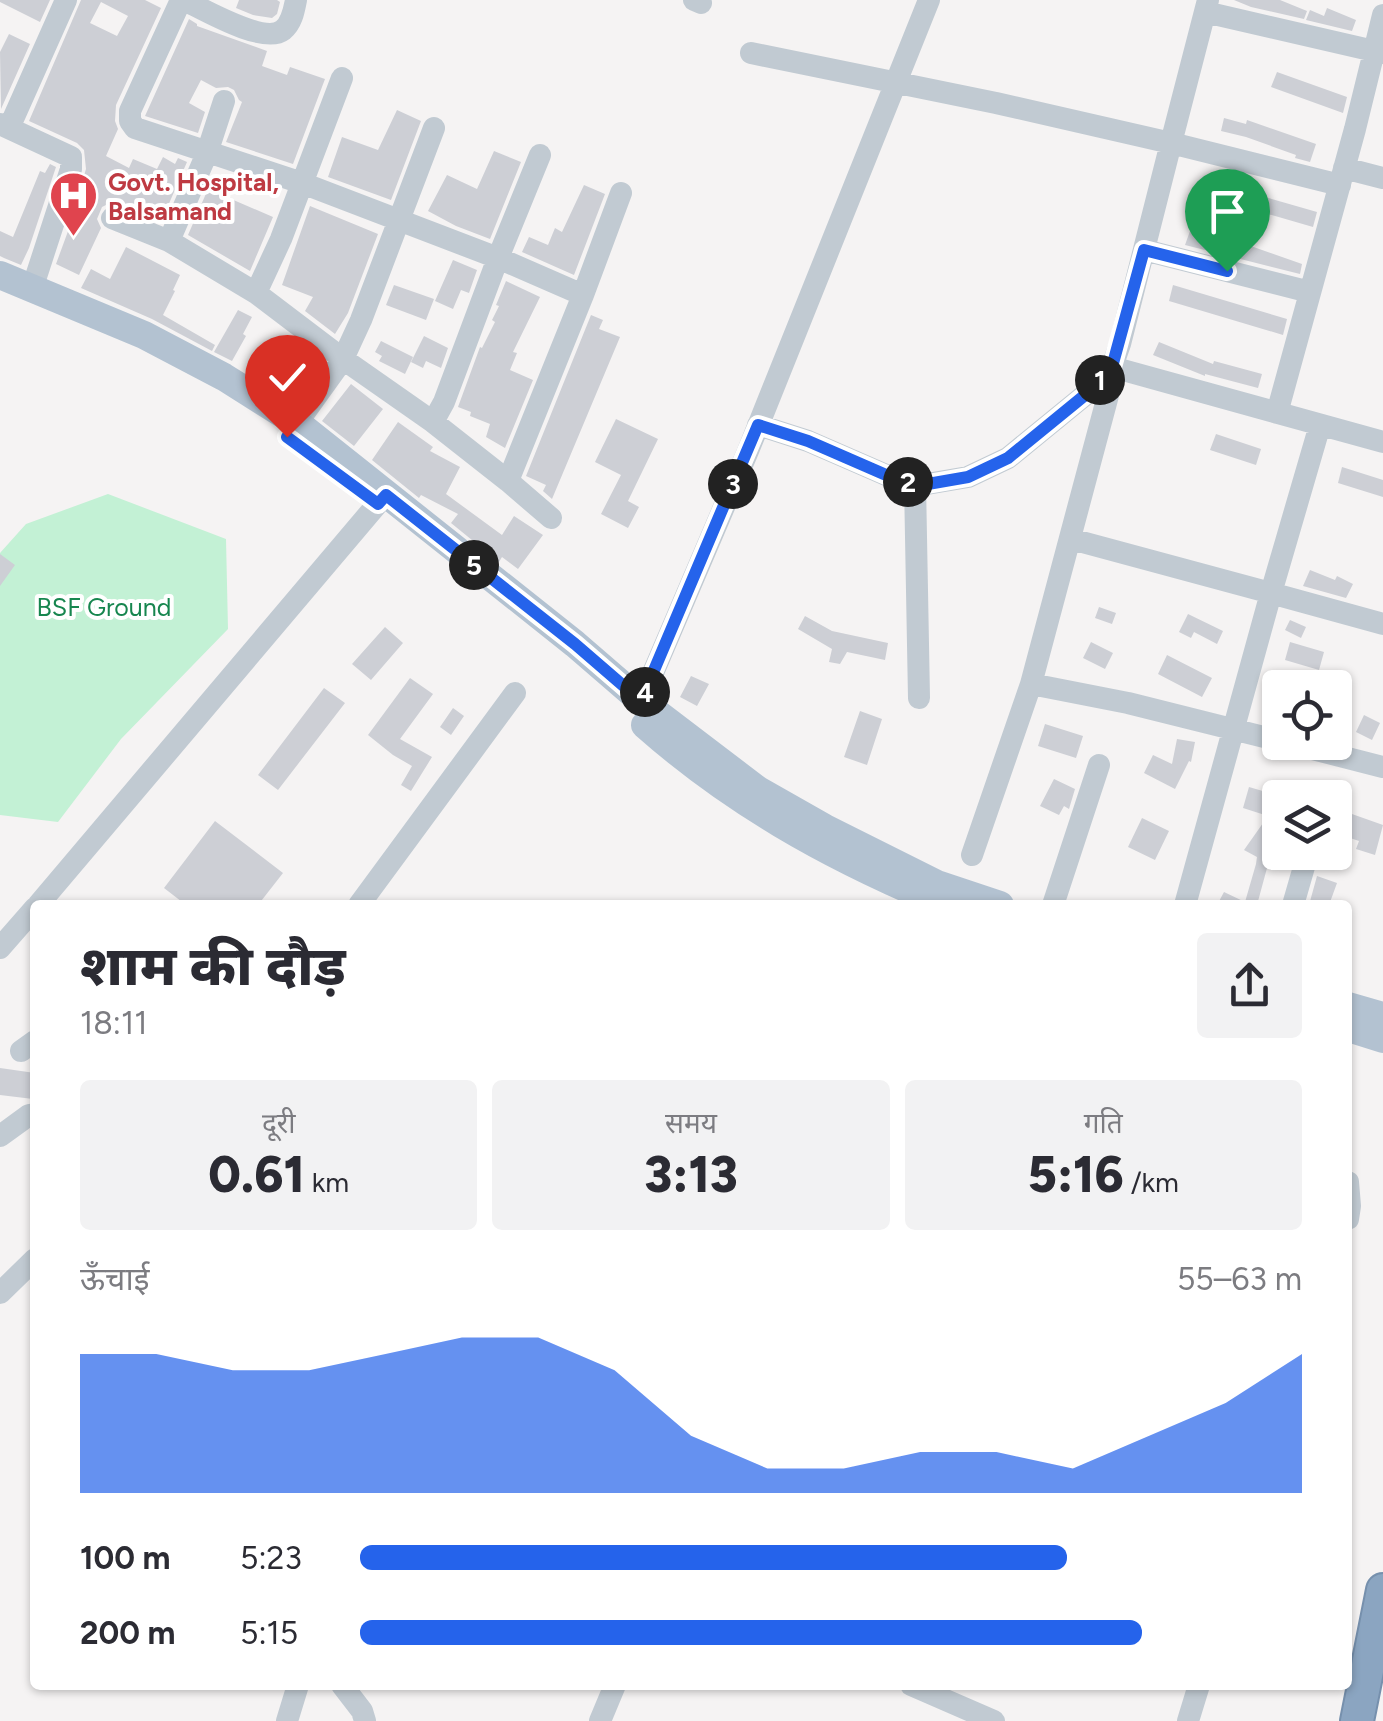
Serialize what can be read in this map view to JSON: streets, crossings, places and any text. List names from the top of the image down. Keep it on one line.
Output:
{"parks":["BSF Ground"],"places":{"hospital":["Govt. Hospital, Balsamand"]},"page":{"pins":["1","2","3","5","4"],"heading":["शाम की दौड़","18:11"],"stats":[["दूरी","0.61 km"],["समय","3:13"],["गति","5:16 /km"]],"chart":["ऊँचाई","55–63 m"],"list":[{"name":"100 m","note":"5:23"},{"name":"200 m","note":"5:15"}]}}
